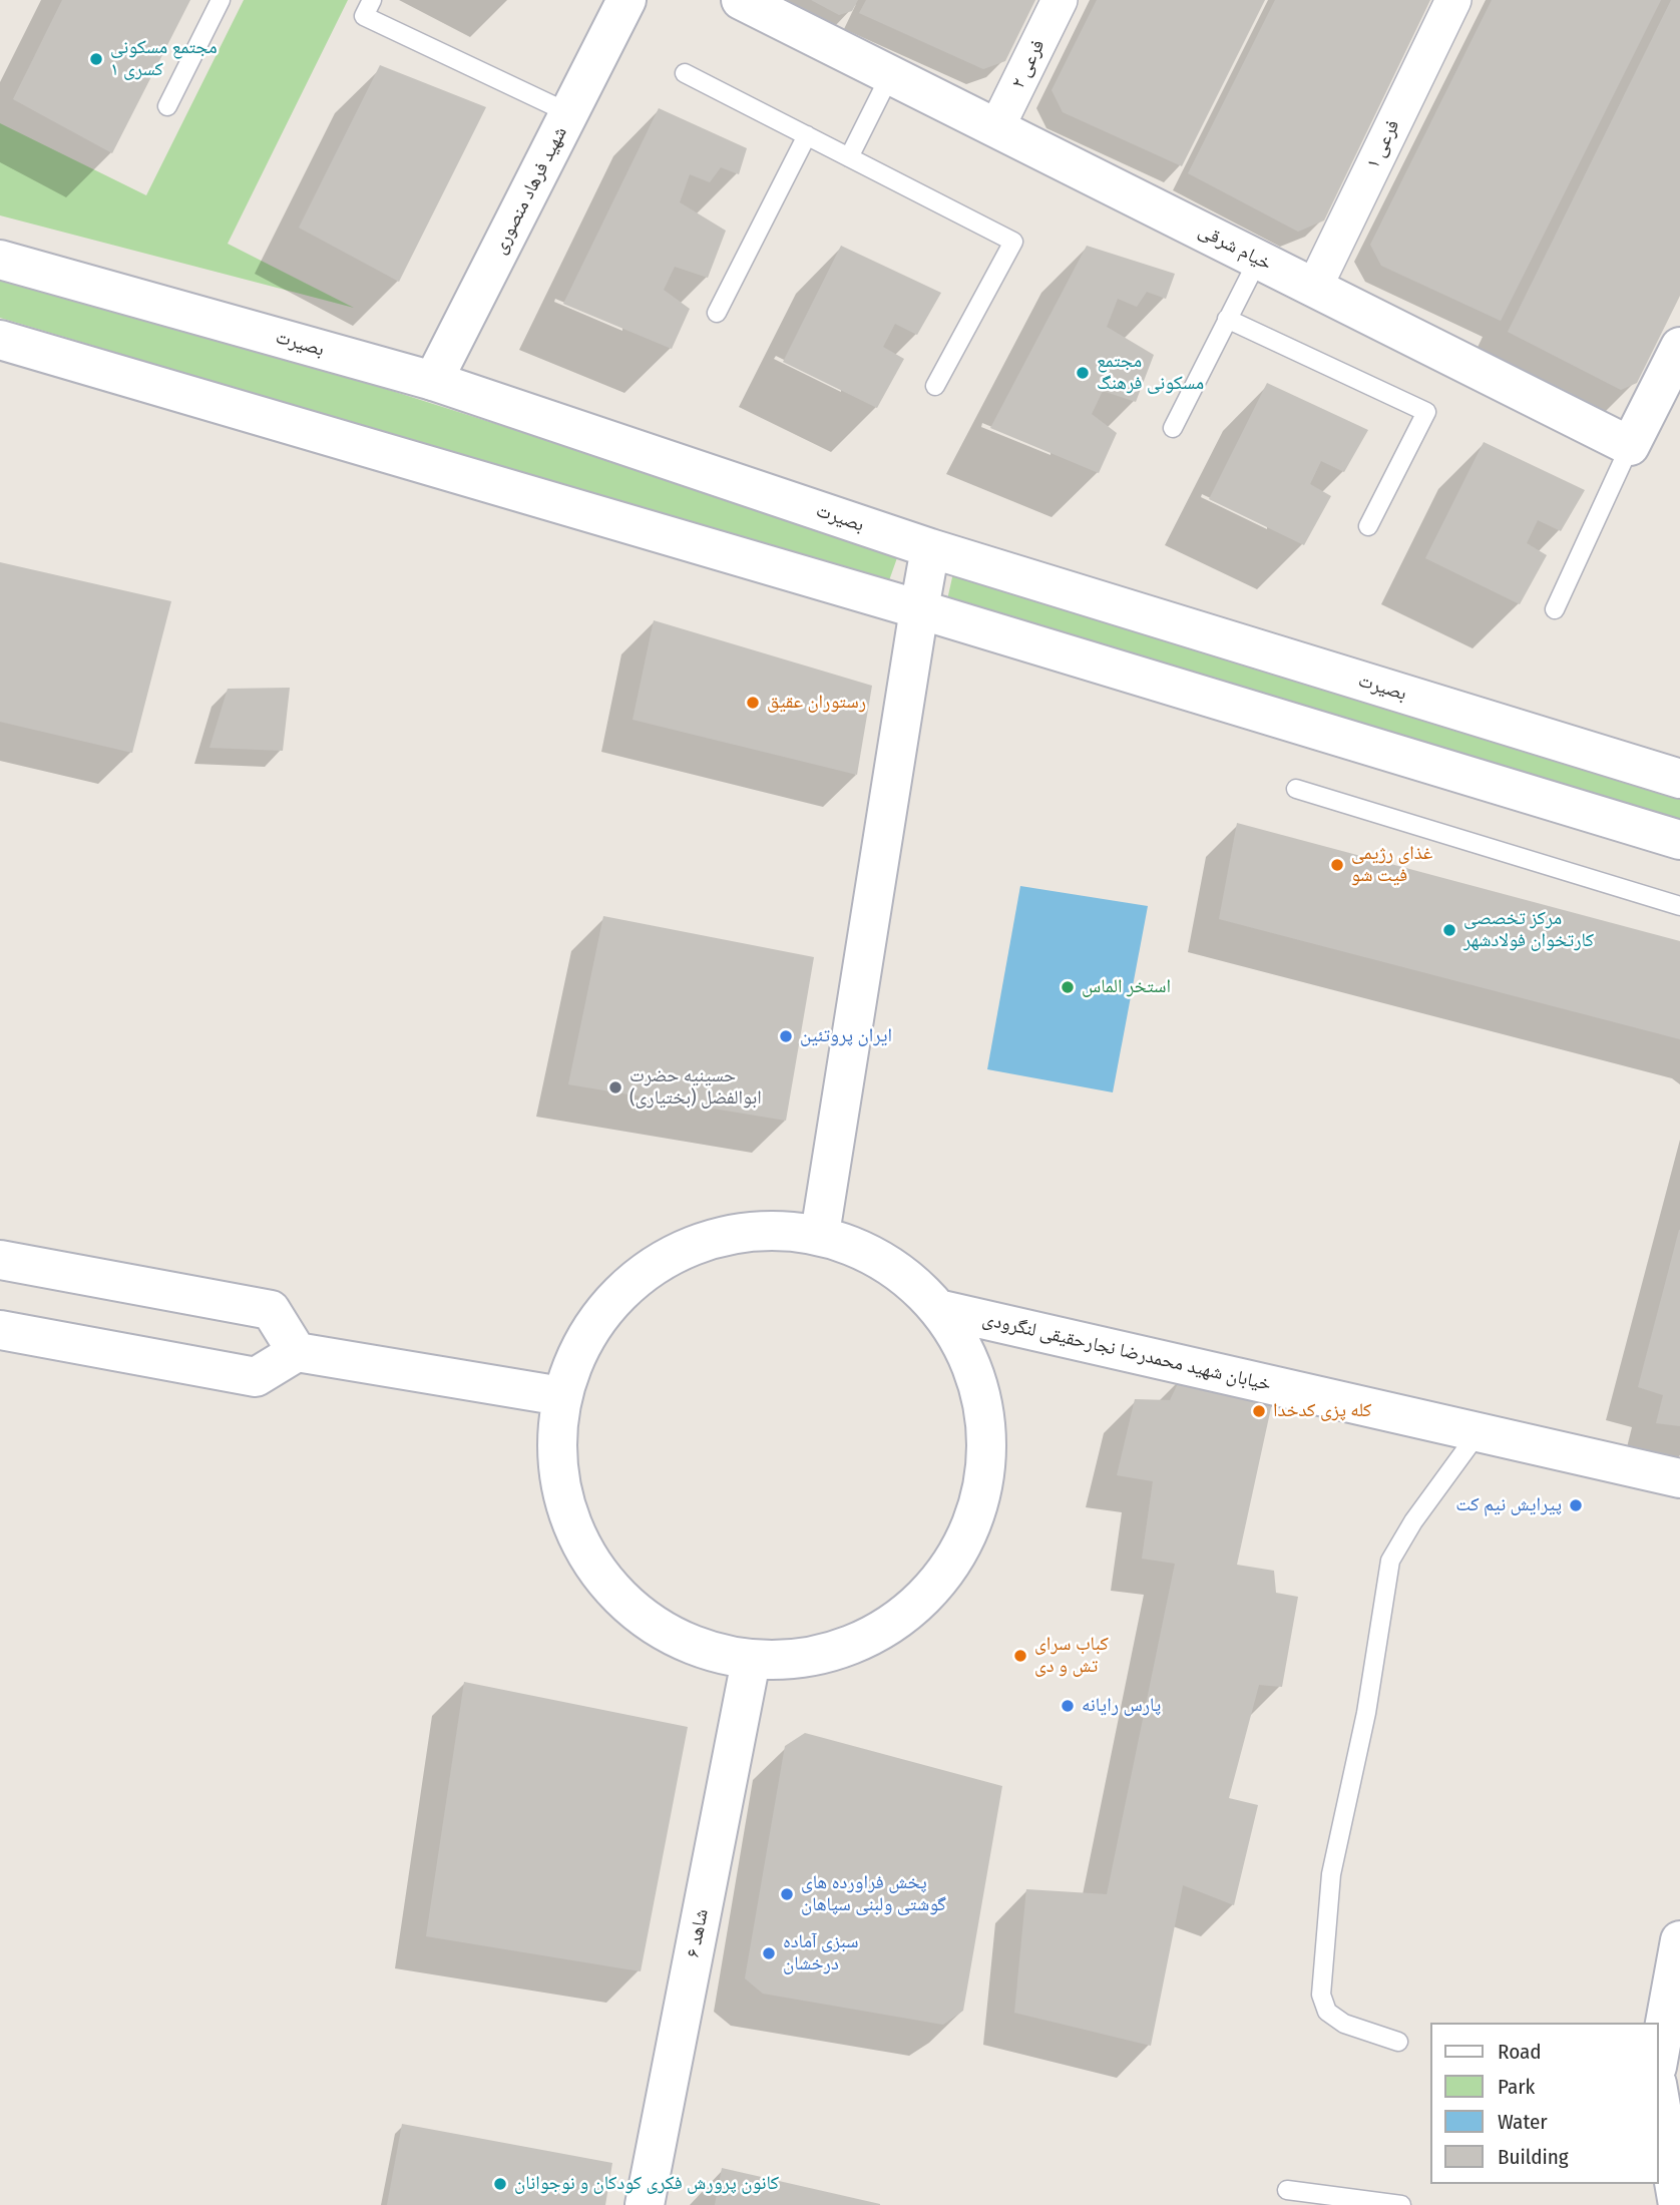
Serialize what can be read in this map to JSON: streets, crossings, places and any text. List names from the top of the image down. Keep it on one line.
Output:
{"streets":{"street":["فرعی ۲","فرعی ۱","شهید فرهاد منصوری","خیام شرقی","بصیرت","خیابان شهید محمدرضا نجارحقیقی لنگرودی","شاهد ۶"]},"crossings":[["فرعی ۲","خیام شرقی"],["فرعی ۱","خیام شرقی"],["شهید فرهاد منصوری","بصیرت"]],"places":["مجتمع مسکونی کسری ۱","مجتمع مسکونی فرهنگ","رستوران عقیق","غذای رژیمی فیت شو","مرکز تخصصی کارتخوان فولادشهر","استخر الماس","ایران پروتئین","حسینیه حضرت ابوالفضل (بختیاری)","کله پزی کدخدا","پیرایش نیم کت","کباب سرای تش و دی","پارس رایانه","پخش فراورده های گوشتی ولبنی سپاهان","سبزی آماده درخشان","کانون پرورش فکری کودکان و نوجوانان"],"legend":["Road","Park","Water","Building"]}
